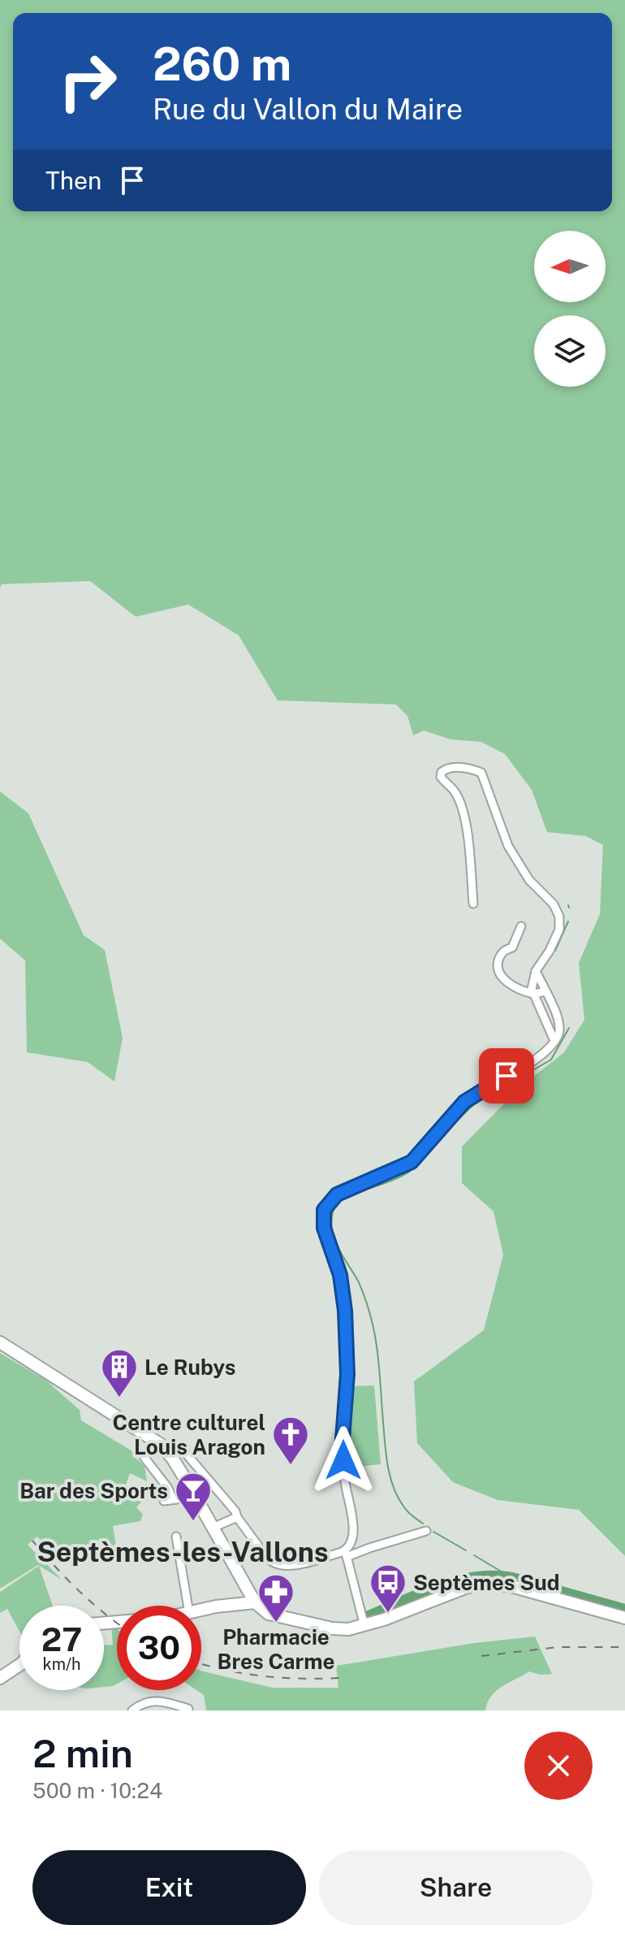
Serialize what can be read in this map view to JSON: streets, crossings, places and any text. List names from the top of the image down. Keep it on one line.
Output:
{"districts":["Septèmes-les-Vallons"],"places":{"building":["Le Rubys"],"church":["Centre culturel Louis Aragon"],"bar":["Bar des Sports"],"bus stop":["Septèmes Sud"],"pharmacy":["Pharmacie Bres Carme"]},"north":"left","page":{"turn":["260 m","Rue du Vallon du Maire"],"then":"Then","speed":"27 km/h","limit":"30","heading":["2 min","500 m · 10:24"],"buttons":["Exit","Share"]}}
